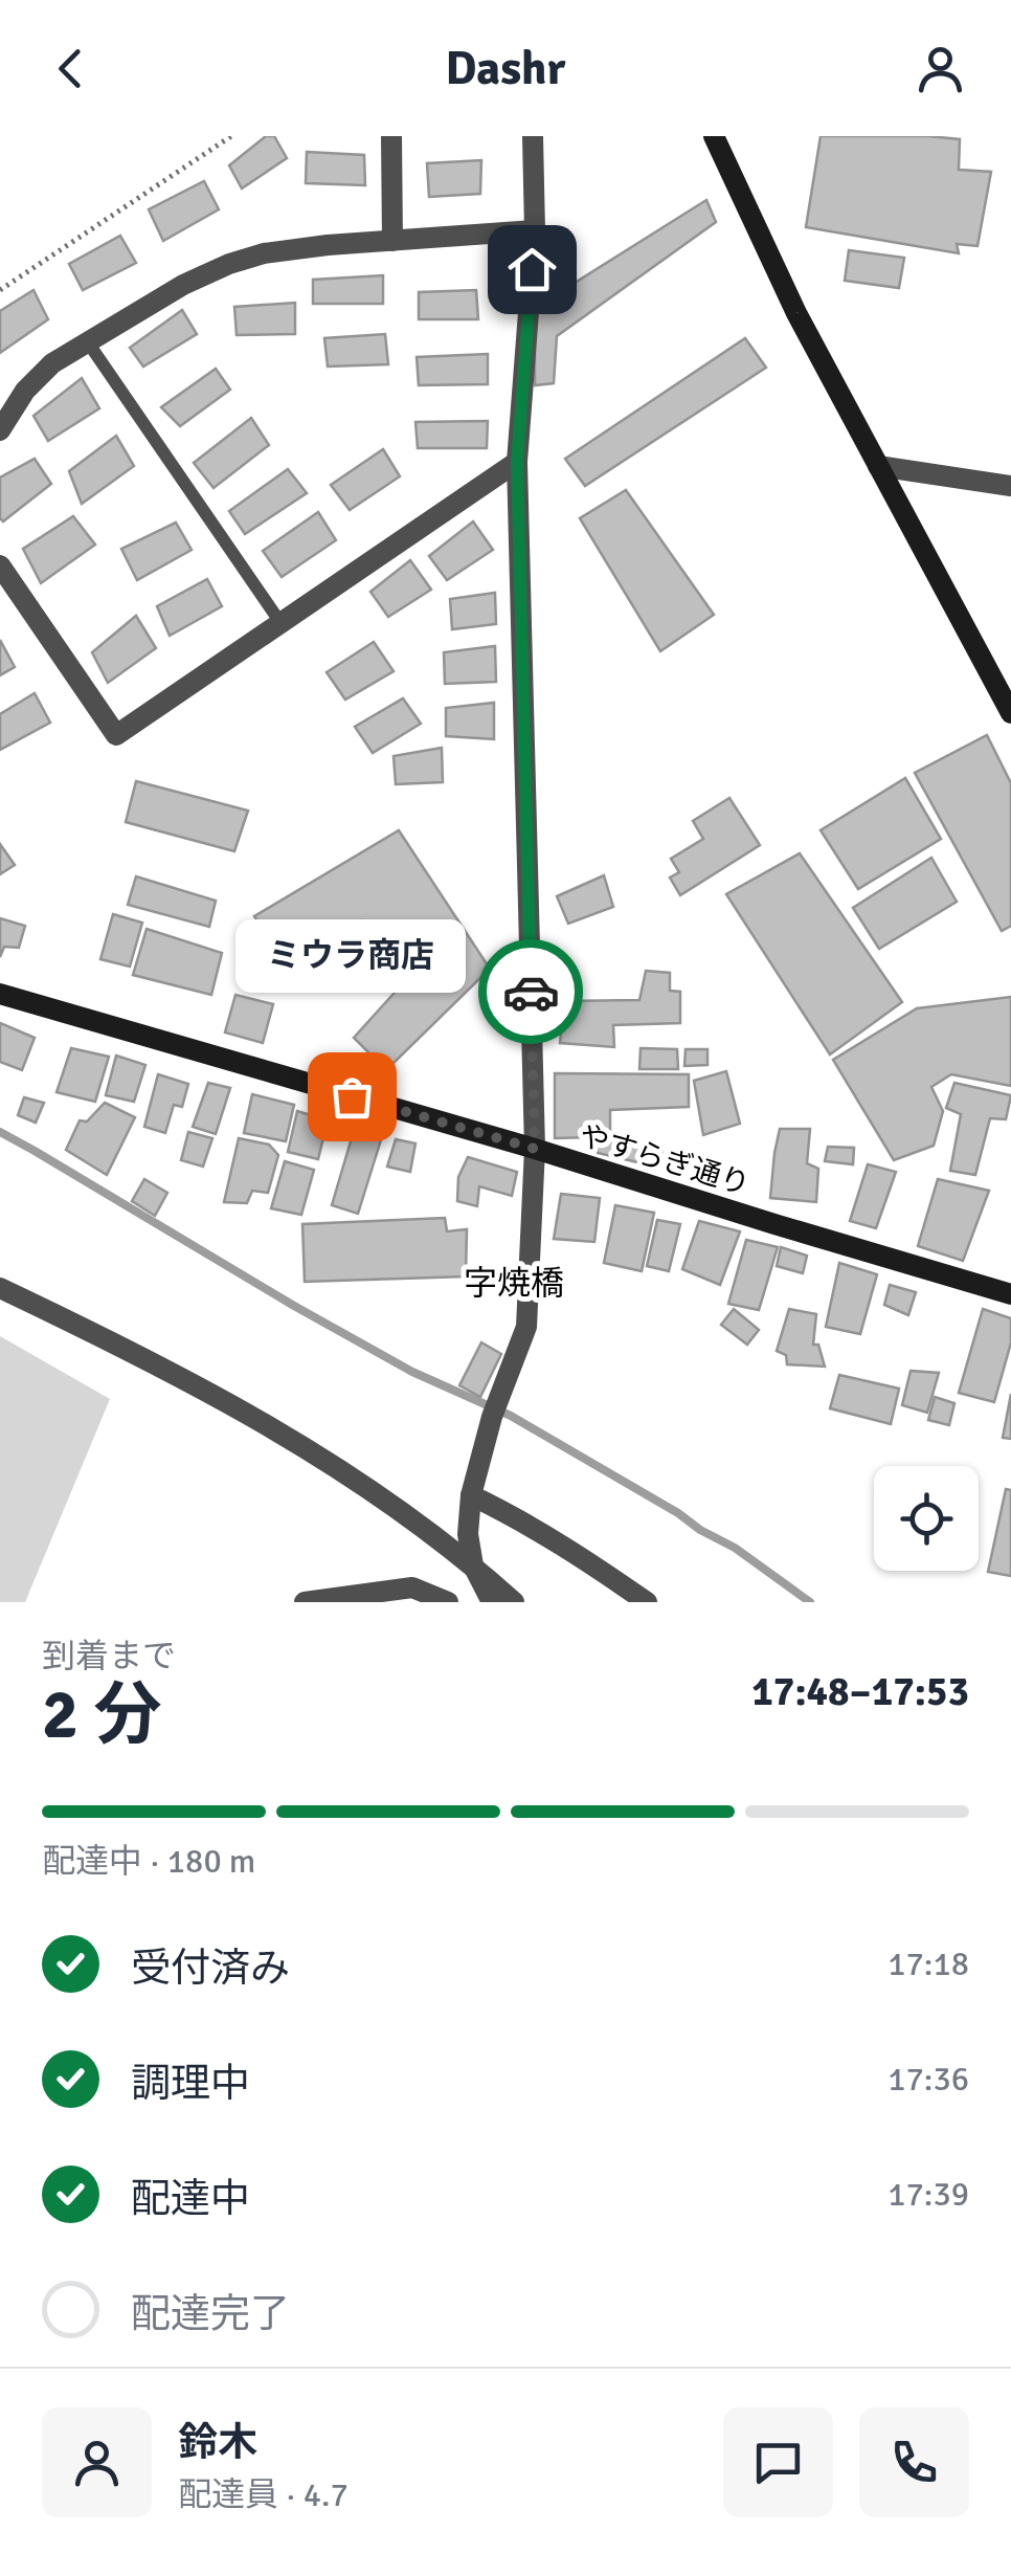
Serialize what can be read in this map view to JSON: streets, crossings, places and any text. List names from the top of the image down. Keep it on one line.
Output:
{"streets":{"street":["やすらぎ通り"]},"districts":["字焼橋"],"places":["ミウラ商店"],"page":{"header":"Dashr","bubble":"ミウラ商店","heading":["2 分","到着まで","17:48–17:53"],"panel":["鈴木","配達員 · 4.7"],"bar":"配達中 · 180 m","list":[["受付済み","17:18"],["調理中","17:36"],["配達中","17:39"],"配達完了"]}}
